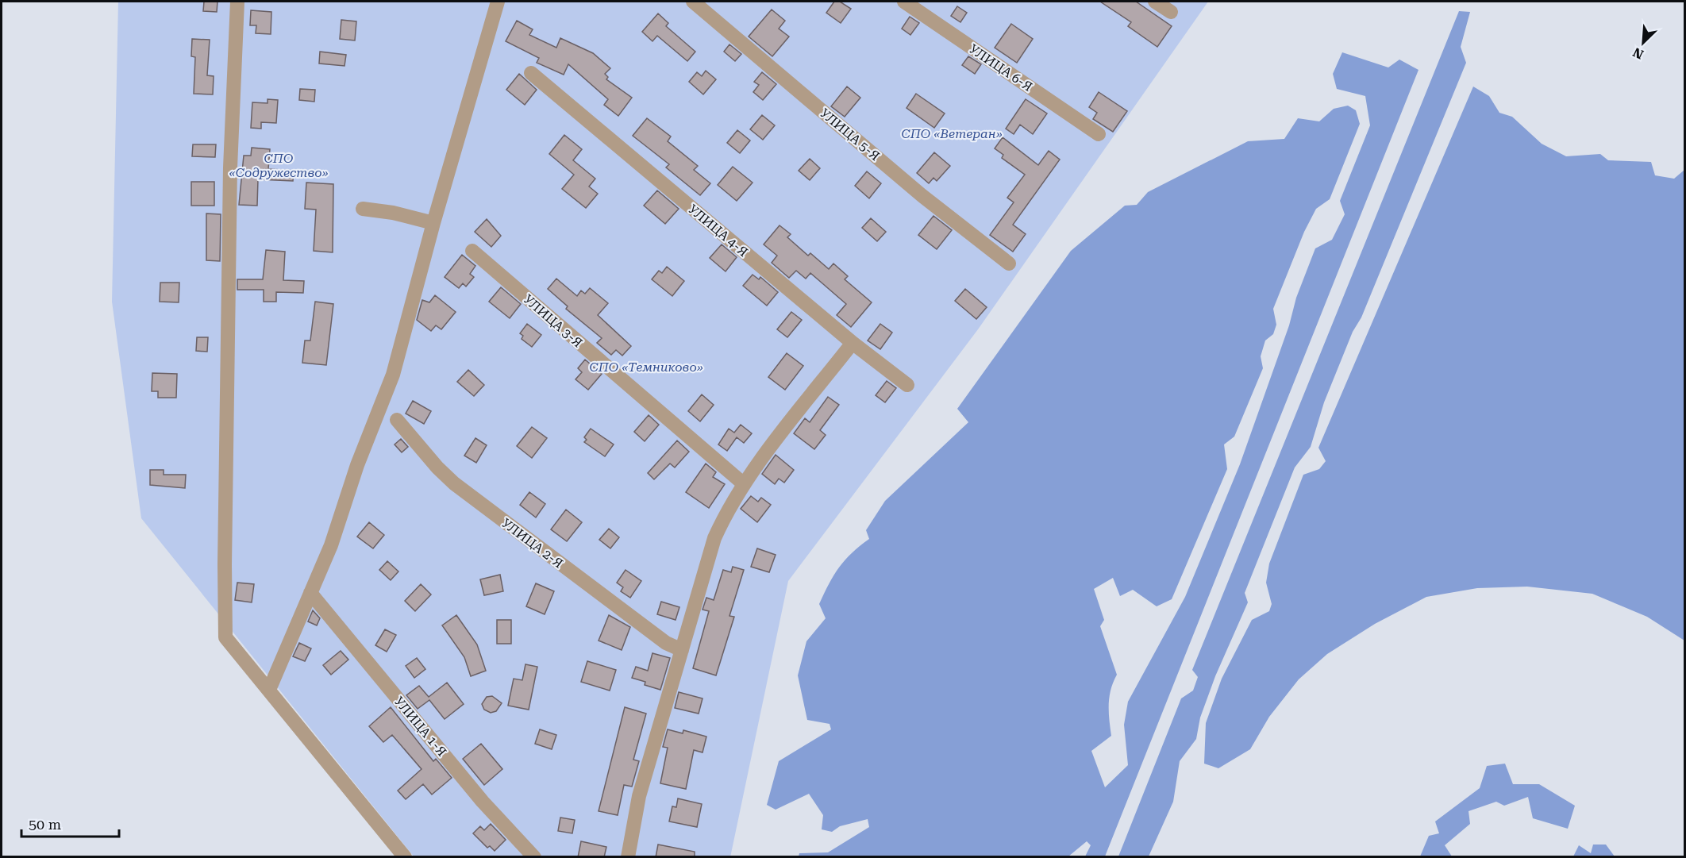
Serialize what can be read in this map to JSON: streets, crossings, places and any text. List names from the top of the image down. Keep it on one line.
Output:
{"streets":{"street":["УЛИЦА 6-Я","УЛИЦА 5-Я","УЛИЦА 4-Я","УЛИЦА 3-Я","УЛИЦА 2-Я","УЛИЦА 1-Я"]},"parks":["СПО «Ветеран»","СПО «Содружество»","СПО «Темниково»"],"scale_bar":"50 m","north":"bottom left"}
